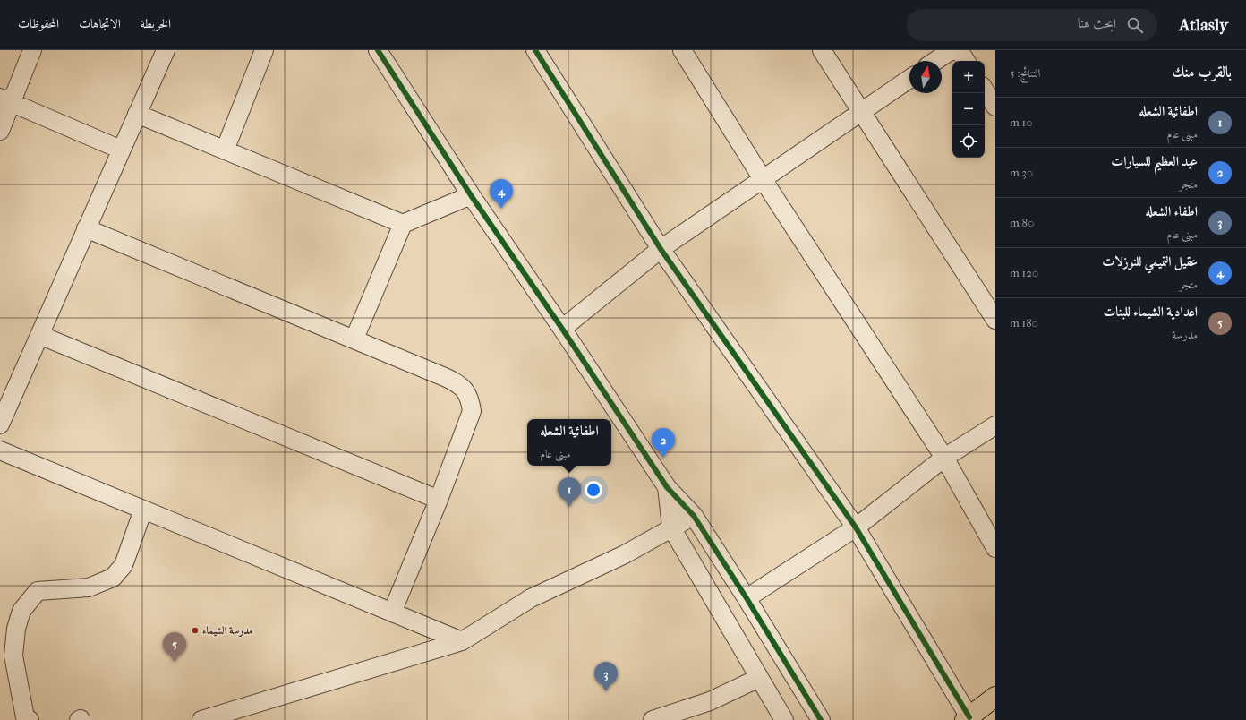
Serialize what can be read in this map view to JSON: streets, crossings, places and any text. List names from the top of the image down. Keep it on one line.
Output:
{"places":["مدرسة الشيماء"],"north":"top","page":{"header":"Atlasly","search":"ابحث هنا","nav":["الخريطة","الاتجاهات","المحفوظات"],"heading":["بالقرب منك","النتائج: 5"],"map_buttons":["+","−"],"list":[{"mark":"1","name":"اطفائية الشعله","note":"مبنى عام","value":"10 m"},{"mark":"2","name":"عبد العظيم للسيارات","note":"متجر","value":"30 m"},{"mark":"3","name":"اطفاء الشعله","note":"مبنى عام","value":"80 m"},{"mark":"4","name":"عقيل التميمي للنوزلات","note":"متجر","value":"120 m"},{"mark":"5","name":"اعدادية الشيماء للبنات","note":"مدرسة","value":"180 m"}],"pins":["4","2","1","5","3"],"popup":["اطفائية الشعله","مبنى عام"]}}
